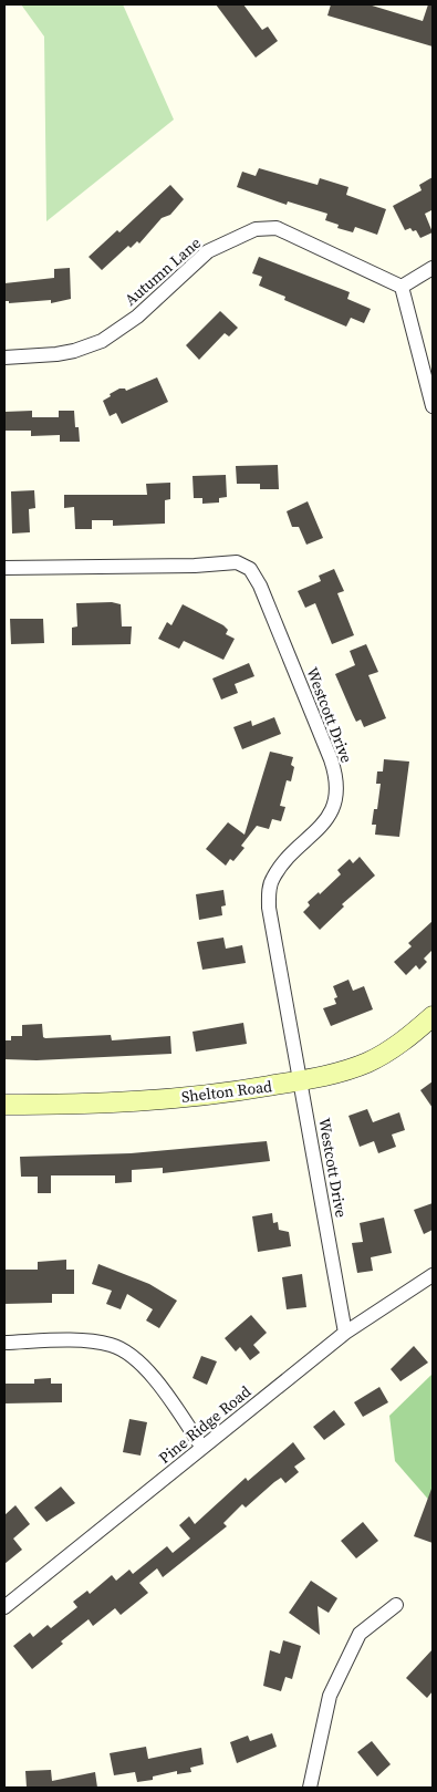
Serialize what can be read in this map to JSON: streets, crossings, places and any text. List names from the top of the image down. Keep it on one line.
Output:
{"streets":{"street":["Autumn Lane","Westcott Drive","Shelton Road","Pine Ridge Road"]},"crossings":[["Westcott Drive","Shelton Road"],["Westcott Drive","Pine Ridge Road"]]}
